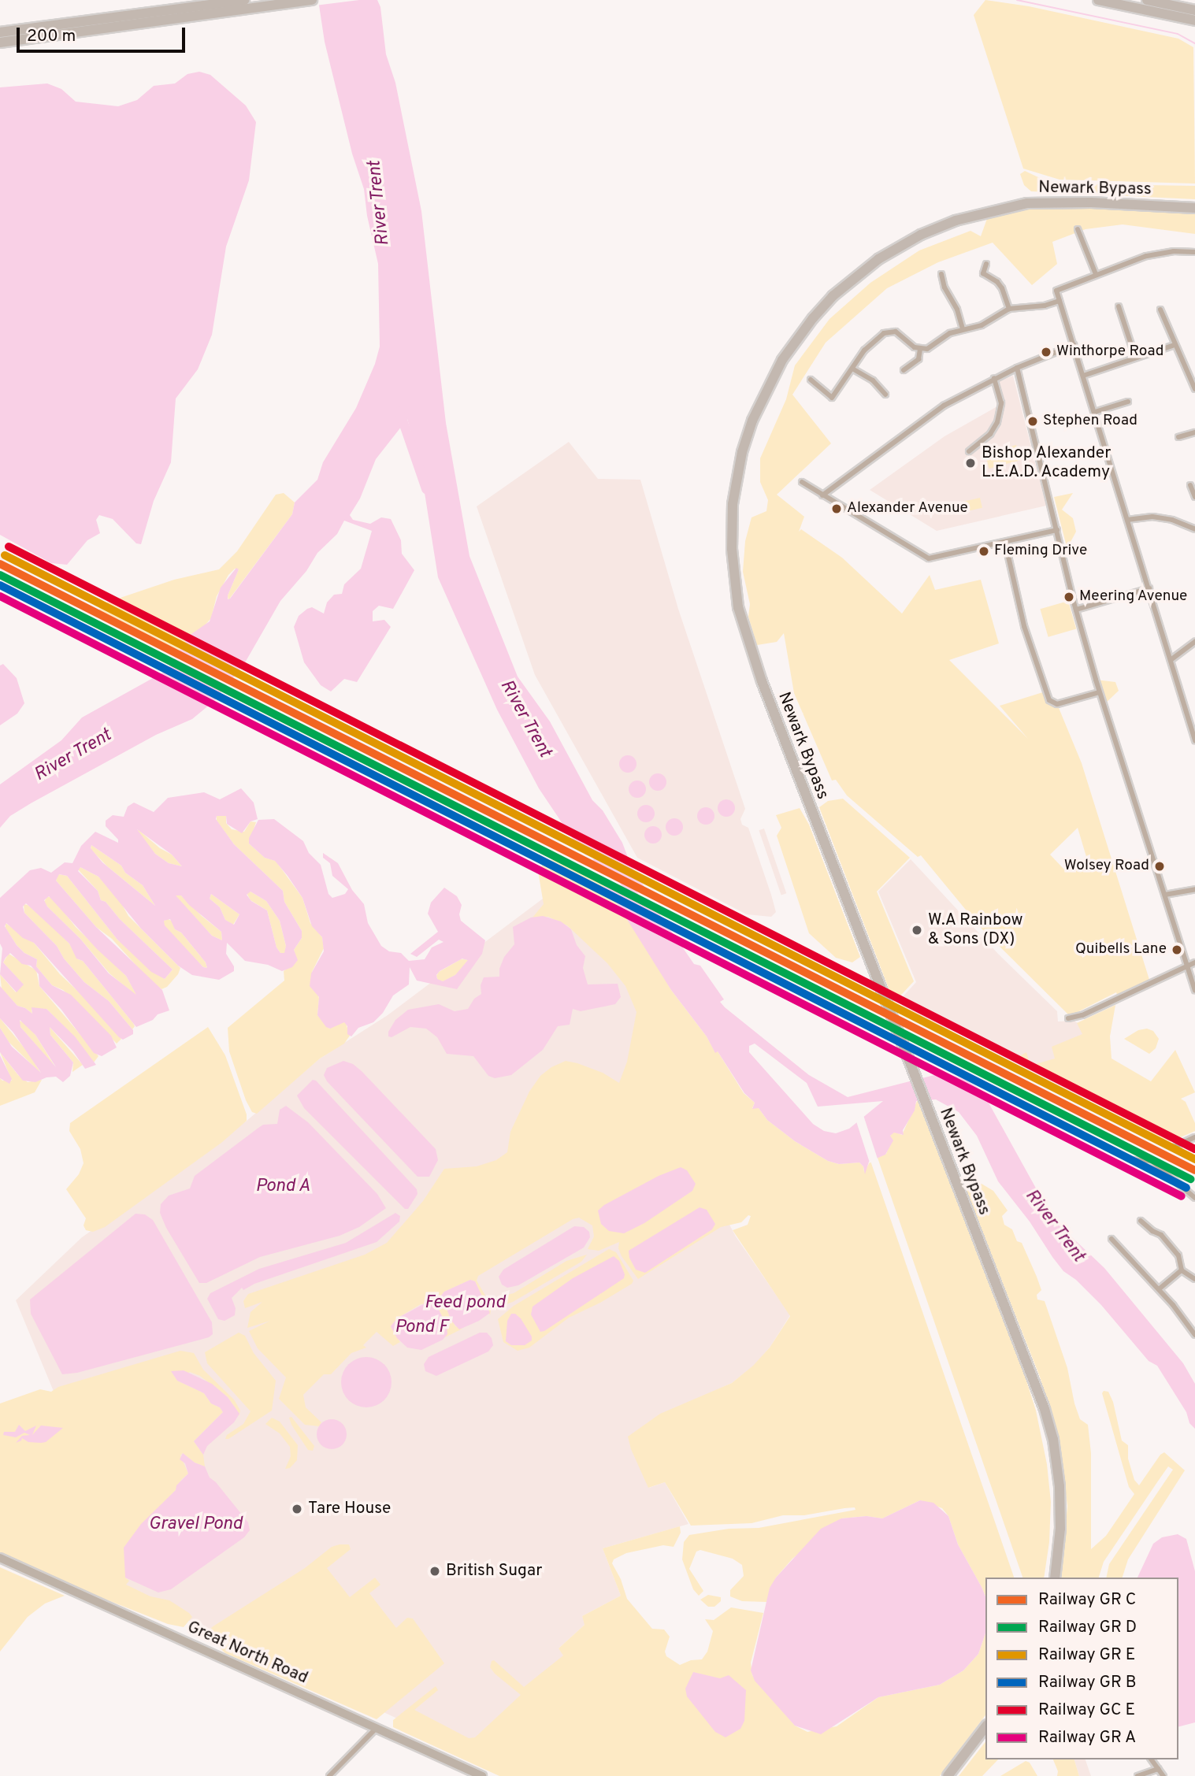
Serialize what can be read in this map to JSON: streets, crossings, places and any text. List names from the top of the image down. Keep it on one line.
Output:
{"streets":{"highway":["Newark Bypass"],"main road":["Great North Road"]},"water":["River Trent","Pond A","Feed pond","Pond F","Gravel Pond"],"places":["Winthorpe Road","Stephen Road","Bishop Alexander L.E.A.D. Academy","Alexander Avenue","Fleming Drive","Meering Avenue","Wolsey Road","W.A Rainbow & Sons (DX)","Quibells Lane","Tare House","British Sugar"],"legend":["Railway GR C","Railway GR D","Railway GR E","Railway GR B","Railway GC E","Railway GR A"],"scale_bar":"200 m"}
